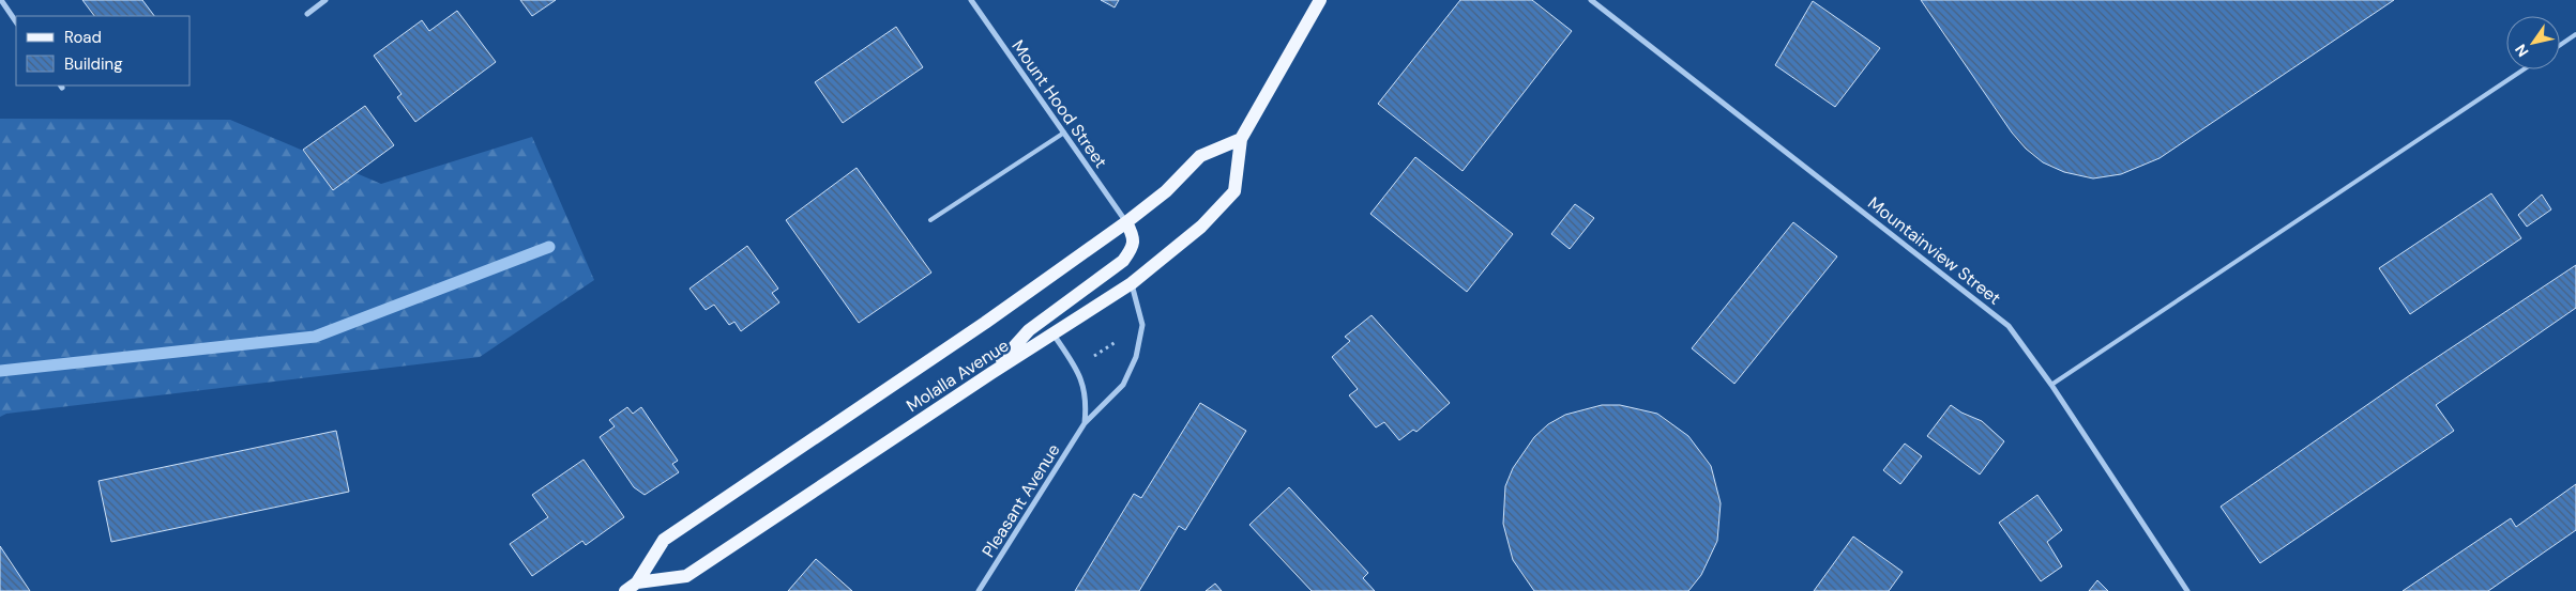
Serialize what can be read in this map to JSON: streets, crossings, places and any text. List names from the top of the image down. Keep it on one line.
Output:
{"streets":{"main road":["Molalla Avenue"],"street":["Mount Hood Street","Mountainview Street","Pleasant Avenue"]},"crossings":[["Mount Hood Street","Molalla Avenue"],["Molalla Avenue","Pleasant Avenue"]],"legend":["Road","Building"],"north":"bottom left"}
